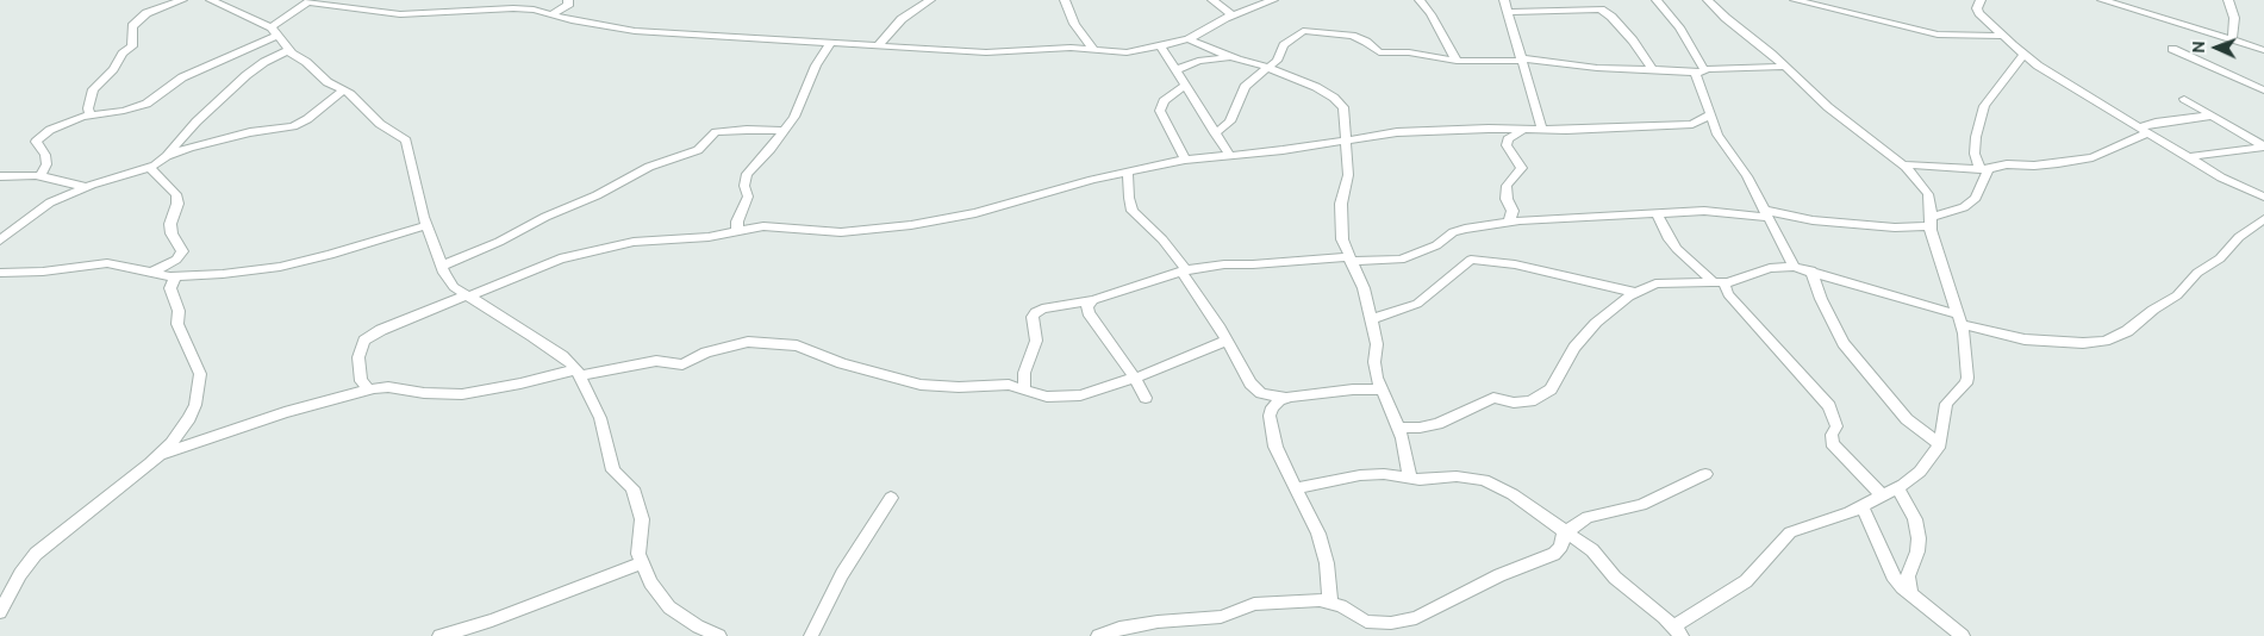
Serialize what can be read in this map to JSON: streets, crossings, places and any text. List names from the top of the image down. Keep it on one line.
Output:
{"north":"left"}
